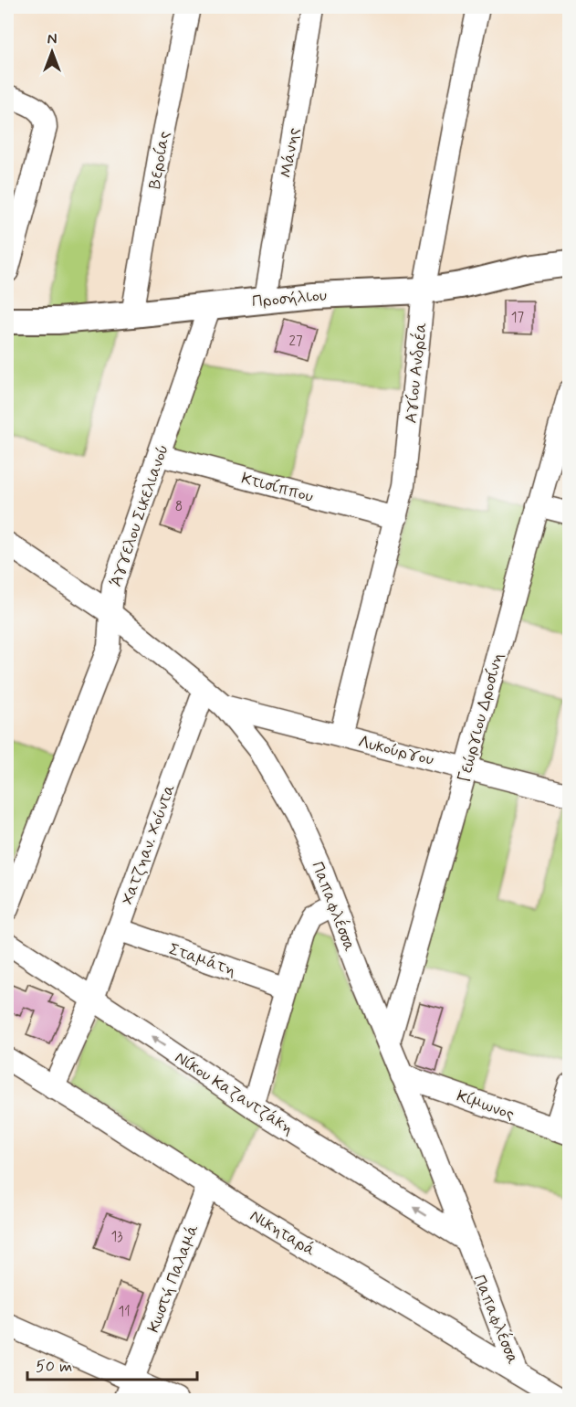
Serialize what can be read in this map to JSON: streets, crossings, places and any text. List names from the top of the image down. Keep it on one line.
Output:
{"streets":{"street":["Μάνης","Βεροίας","Προσήλιου","Αγίου Ανδρέα","Κτισίππου","Άγγελου Σικελιανού","Γεώργιου Δροσίνη","Λυκούργου","Χατζηαν. Χούντα","Παπαφλέσσα","Σταμάτη","Νίκου Καζαντζάκη","Κίμωνος","Νικηταρά","Κωστή Παλαμά"]},"crossings":[["Μάνης","Προσήλιου"],["Βεροίας","Προσήλιου"],["Προσήλιου","Αγίου Ανδρέα"],["Προσήλιου","Άγγελου Σικελιανού"],["Αγίου Ανδρέα","Κτισίππου"],["Αγίου Ανδρέα","Λυκούργου"],["Κτισίππου","Άγγελου Σικελιανού"],["Άγγελου Σικελιανού","Παπαφλέσσα"],["Γεώργιου Δροσίνη","Λυκούργου"],["Γεώργιου Δροσίνη","Παπαφλέσσα"],["Λυκούργου","Παπαφλέσσα"],["Χατζηαν. Χούντα","Παπαφλέσσα"],["Χατζηαν. Χούντα","Σταμάτη"],["Χατζηαν. Χούντα","Νίκου Καζαντζάκη"],["Χατζηαν. Χούντα","Νικηταρά"],["Παπαφλέσσα","Νίκου Καζαντζάκη"],["Παπαφλέσσα","Κίμωνος"],["Παπαφλέσσα","Νικηταρά"],["Νικηταρά","Κωστή Παλαμά"]],"one_way":["Νίκου Καζαντζάκη"],"house_numbers":["17","27","8","13","11"],"scale_bar":"50 m","north":"top"}
